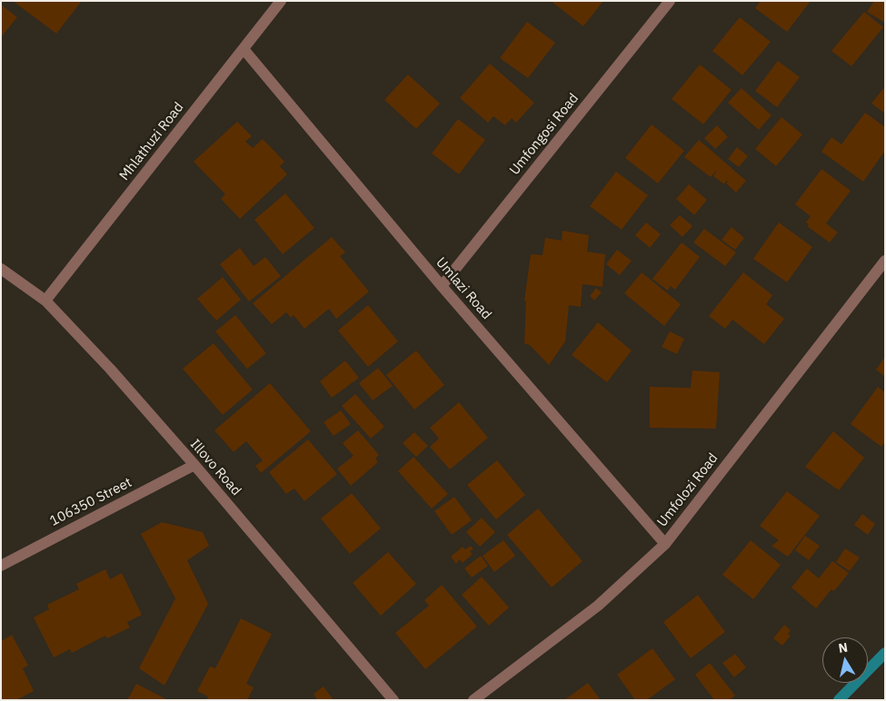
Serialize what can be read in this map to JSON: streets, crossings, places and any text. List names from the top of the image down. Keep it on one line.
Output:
{"streets":{"street":["Umfongosi Road","Mhlathuzi Road","Umlazi Road","Illovo Road","Umfolozi Road","106350 Street"]},"crossings":[["Umfongosi Road","Umlazi Road"],["Mhlathuzi Road","Umlazi Road"],["Mhlathuzi Road","Illovo Road"],["Umlazi Road","Umfolozi Road"],["Illovo Road","106350 Street"]],"north":"top"}
